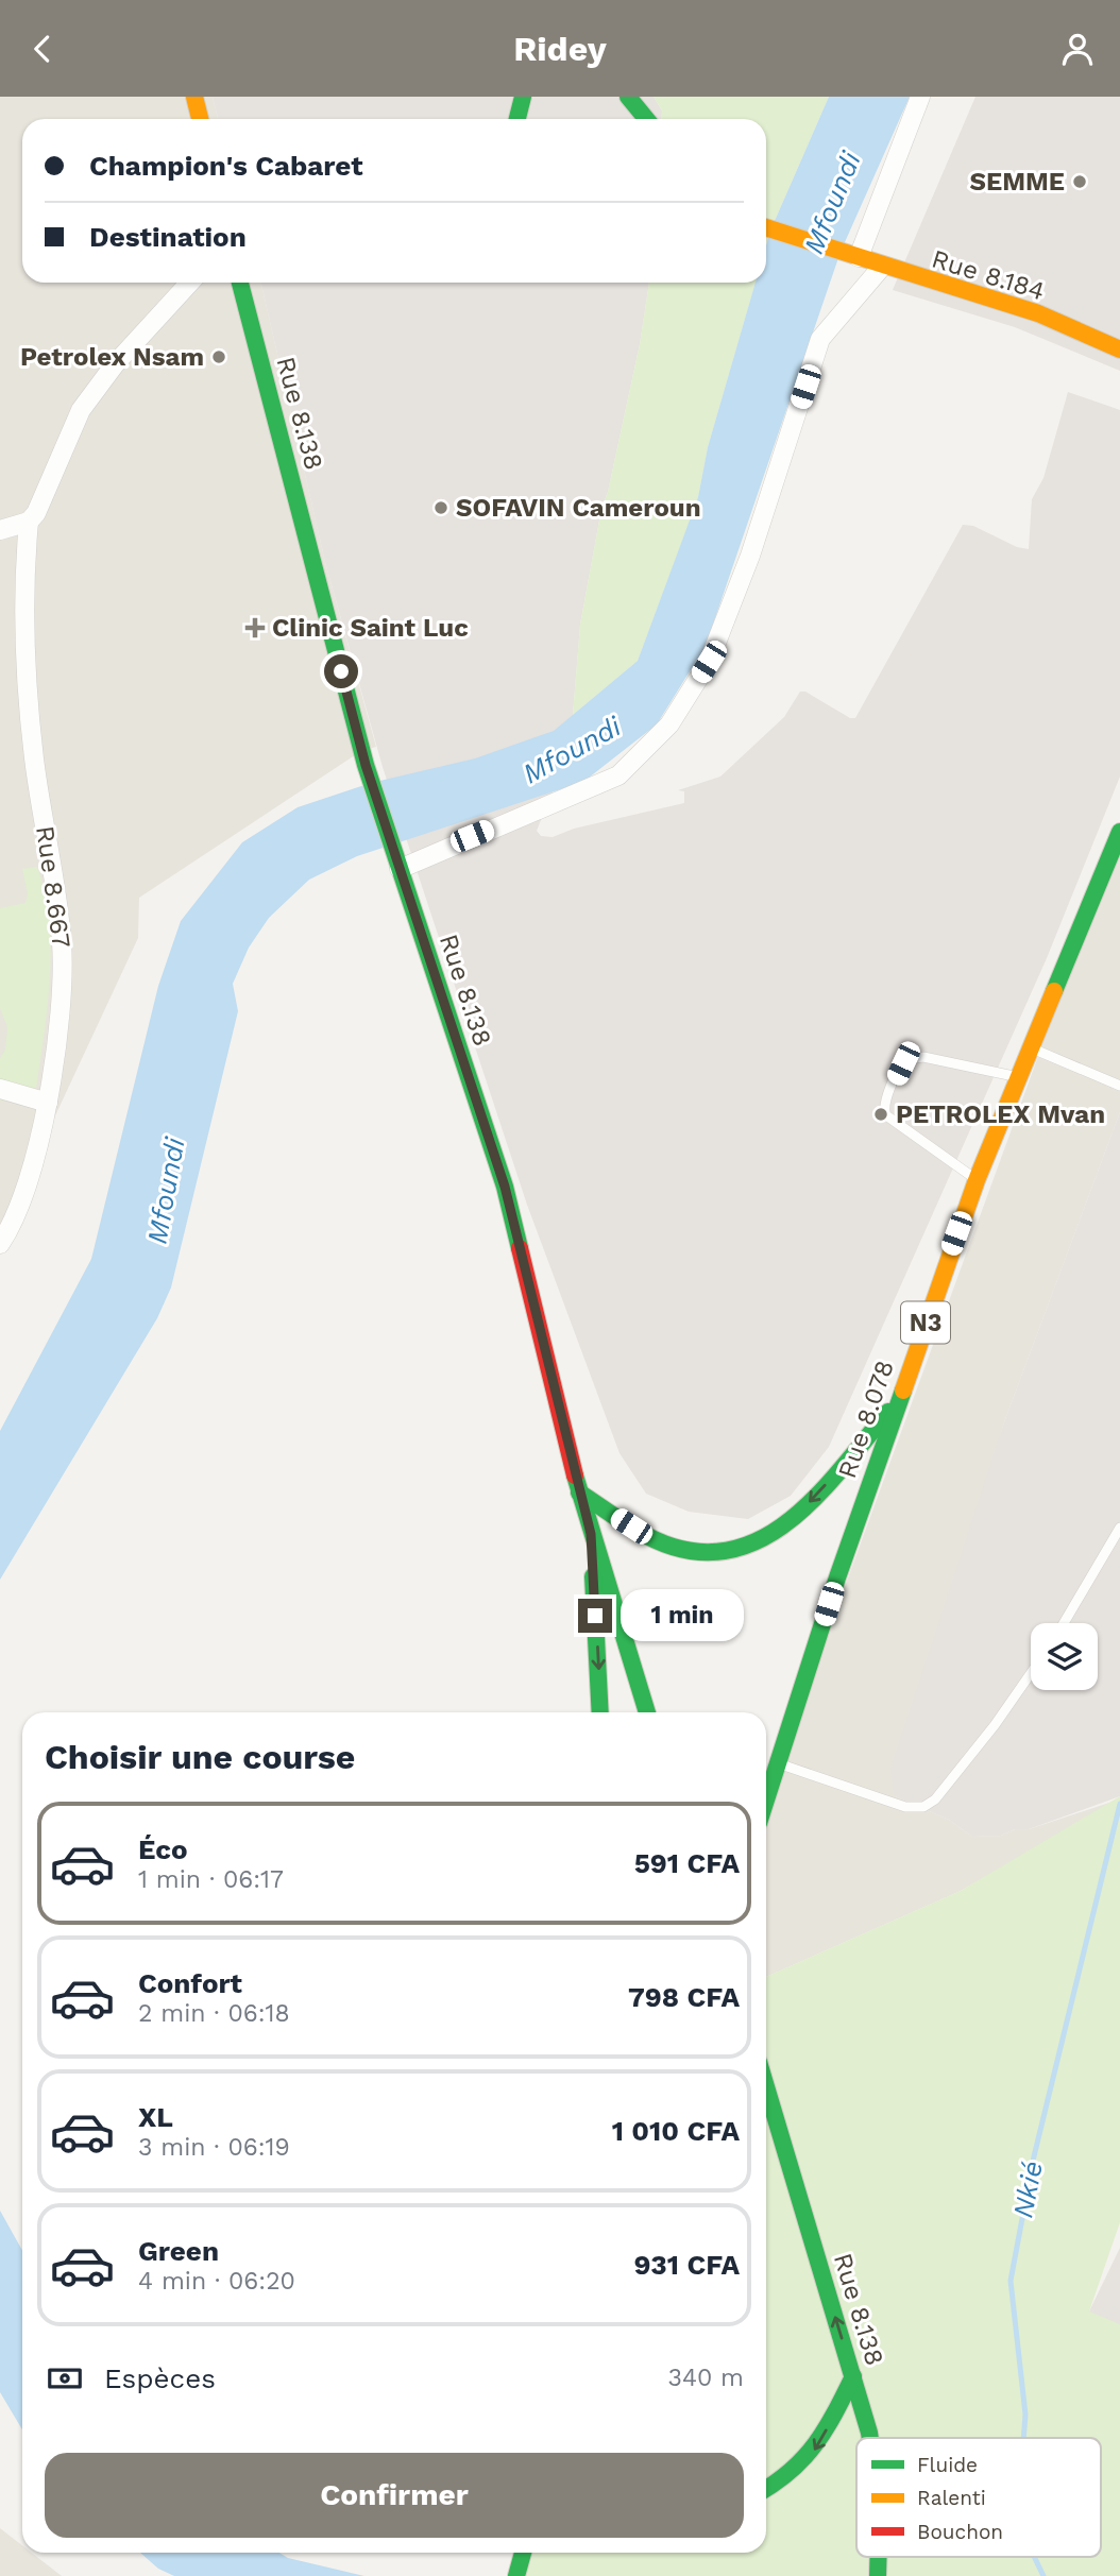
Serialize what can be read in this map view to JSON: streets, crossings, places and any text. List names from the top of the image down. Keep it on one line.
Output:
{"streets":{"main road":["Rue 8.184","Rue 8.138","N3","Rue 8.078"],"street":["Rue 8.667"]},"water":["Mfoundi","Nkié"],"places":{"other":["SEMME","Petrolex Nsam","SOFAVIN Cameroun","PETROLEX Mvan"],"health":["Clinic Saint Luc"]},"legend":["Fluide","Ralenti","Bouchon"],"page":{"header":"Ridey","banner":["Champion's Cabaret","Destination"],"bubble":"1 min","heading":"Choisir une course","list":[{"name":"Éco","note":"1 min · 06:17","value":"591 CFA"},{"name":"Confort","note":"2 min · 06:18","value":"798 CFA"},{"name":"XL","note":"3 min · 06:19","value":"1 010 CFA"},{"name":"Green","note":"4 min · 06:20","value":"931 CFA"}],"pay":["Espèces","340 m"],"buttons":"Confirmer"}}
